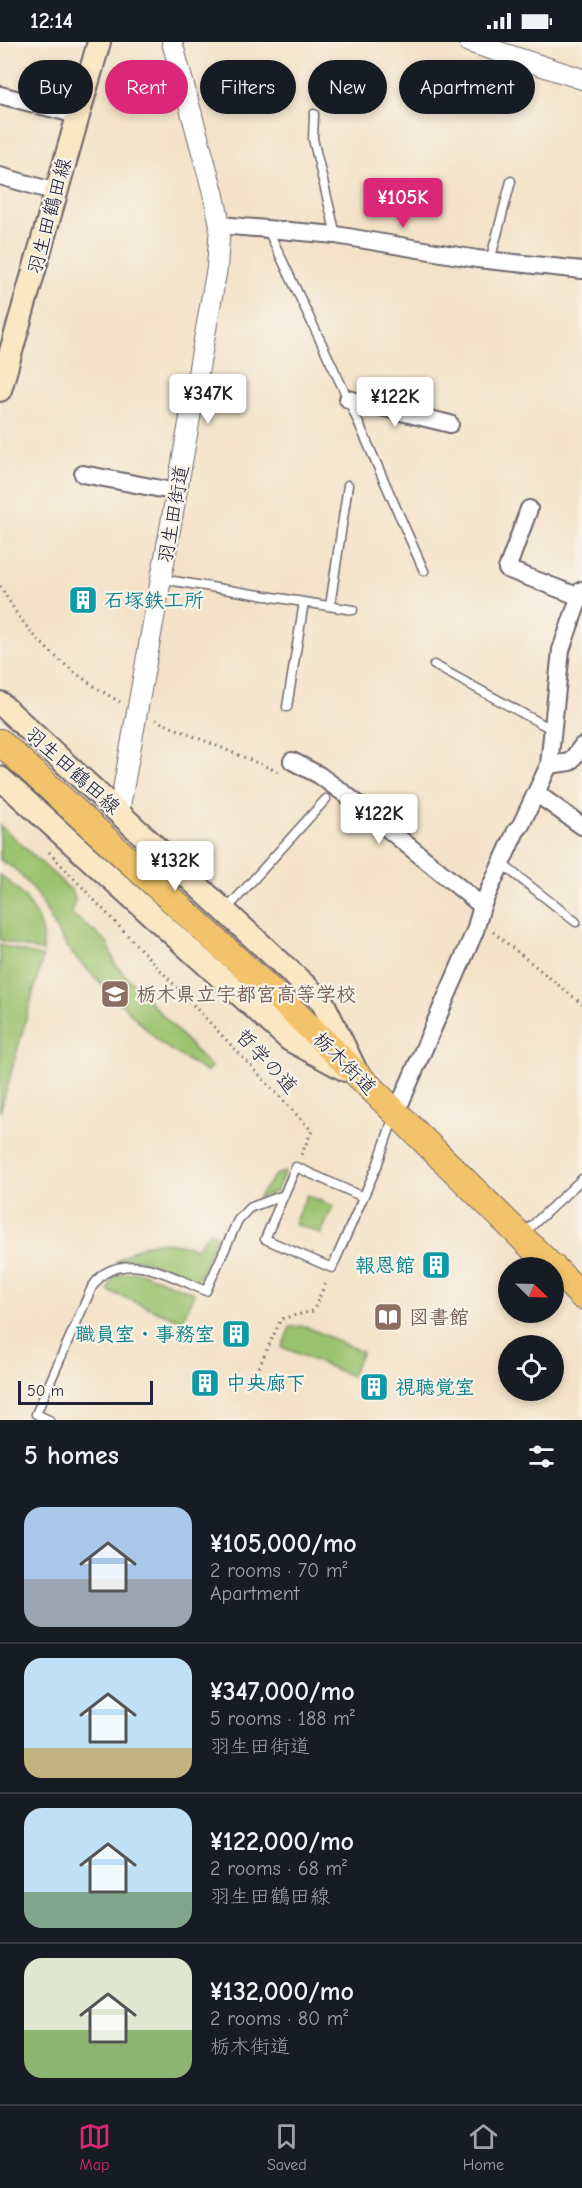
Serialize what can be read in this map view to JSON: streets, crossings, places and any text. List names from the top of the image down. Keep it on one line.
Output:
{"streets":{"main road":["羽生田鶴田線","栃木街道"],"street":["羽生田街道"],"path":["哲学の道"]},"crossings":[["羽生田鶴田線","羽生田街道"],["羽生田鶴田線","栃木街道"]],"places":{"building":["石塚鉄工所","報恩館","職員室・事務室","中央廊下","視聴覚室"],"school or university":["栃木県立宇都宮高等学校"],"library":["図書館"]},"scale_bar":"50 m","north":"bottom right","page":{"status":"12:14","chip":["Buy","Rent","Filters","New","Apartment"],"price":["¥105K","¥347K","¥122K","¥122K","¥132K"],"scale":"50 m","heading":"5 homes","list":[{"name":"¥105,000/mo","note":"2 rooms · 70 m² · Apartment"},{"name":"¥347,000/mo","note":"5 rooms · 188 m² · 羽生田街道"},{"name":"¥122,000/mo","note":"2 rooms · 68 m² · 羽生田鶴田線"},{"name":"¥132,000/mo","note":"2 rooms · 80 m² · 栃木街道"}],"tabs":["Map","Saved","Home"]}}
